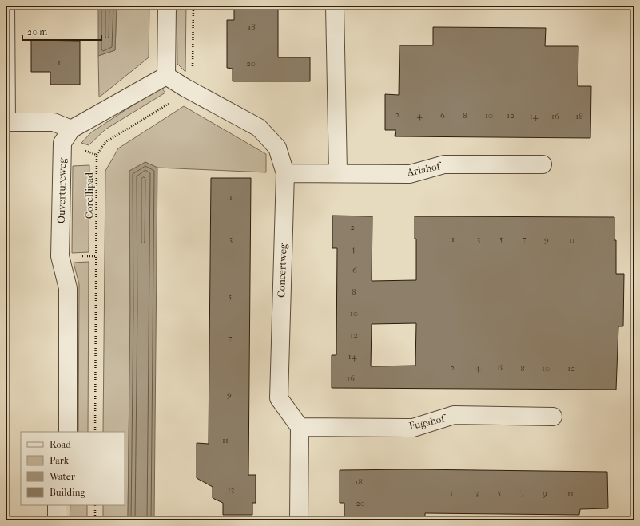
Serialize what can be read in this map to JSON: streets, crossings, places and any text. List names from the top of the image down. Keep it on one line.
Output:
{"streets":{"street":["Ariahof","Ouvertureweg","Concertweg","Fugahof"],"path":["Corellipad"]},"crossings":[["Ariahof","Concertweg"],["Ouvertureweg","Concertweg"],["Corellipad","Concertweg"],["Concertweg","Fugahof"]],"house_numbers":["18","1","20","2","4","6","8","10","12","14","16","18","1","2","3","1","3","5","7","9","11","4","6","8","5","10","12","7","14","2","4","6","8","10","12","16","9","11","18","13","1","3","5","7","9","11","20"],"legend":["Road","Park","Water","Building"],"scale_bar":"20 m"}
